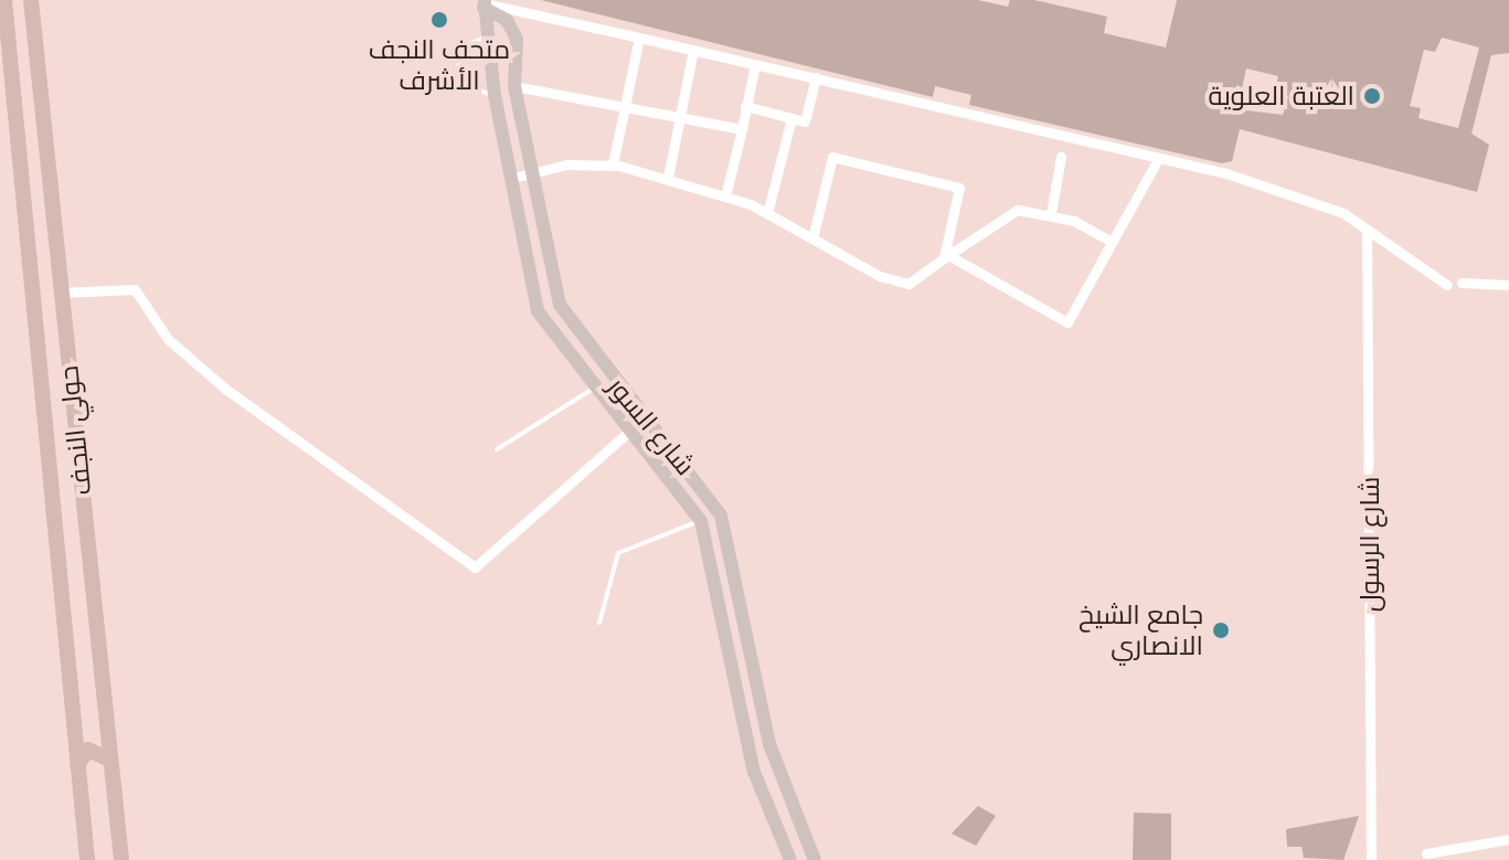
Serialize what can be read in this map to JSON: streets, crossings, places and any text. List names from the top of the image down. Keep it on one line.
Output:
{"streets":{"main road":["شارع السور","حولي النجف"],"street":["شارع الرسول"]},"places":["متحف النجف الأشرف","العتبة العلوية","جامع الشيخ الانصاري"]}
